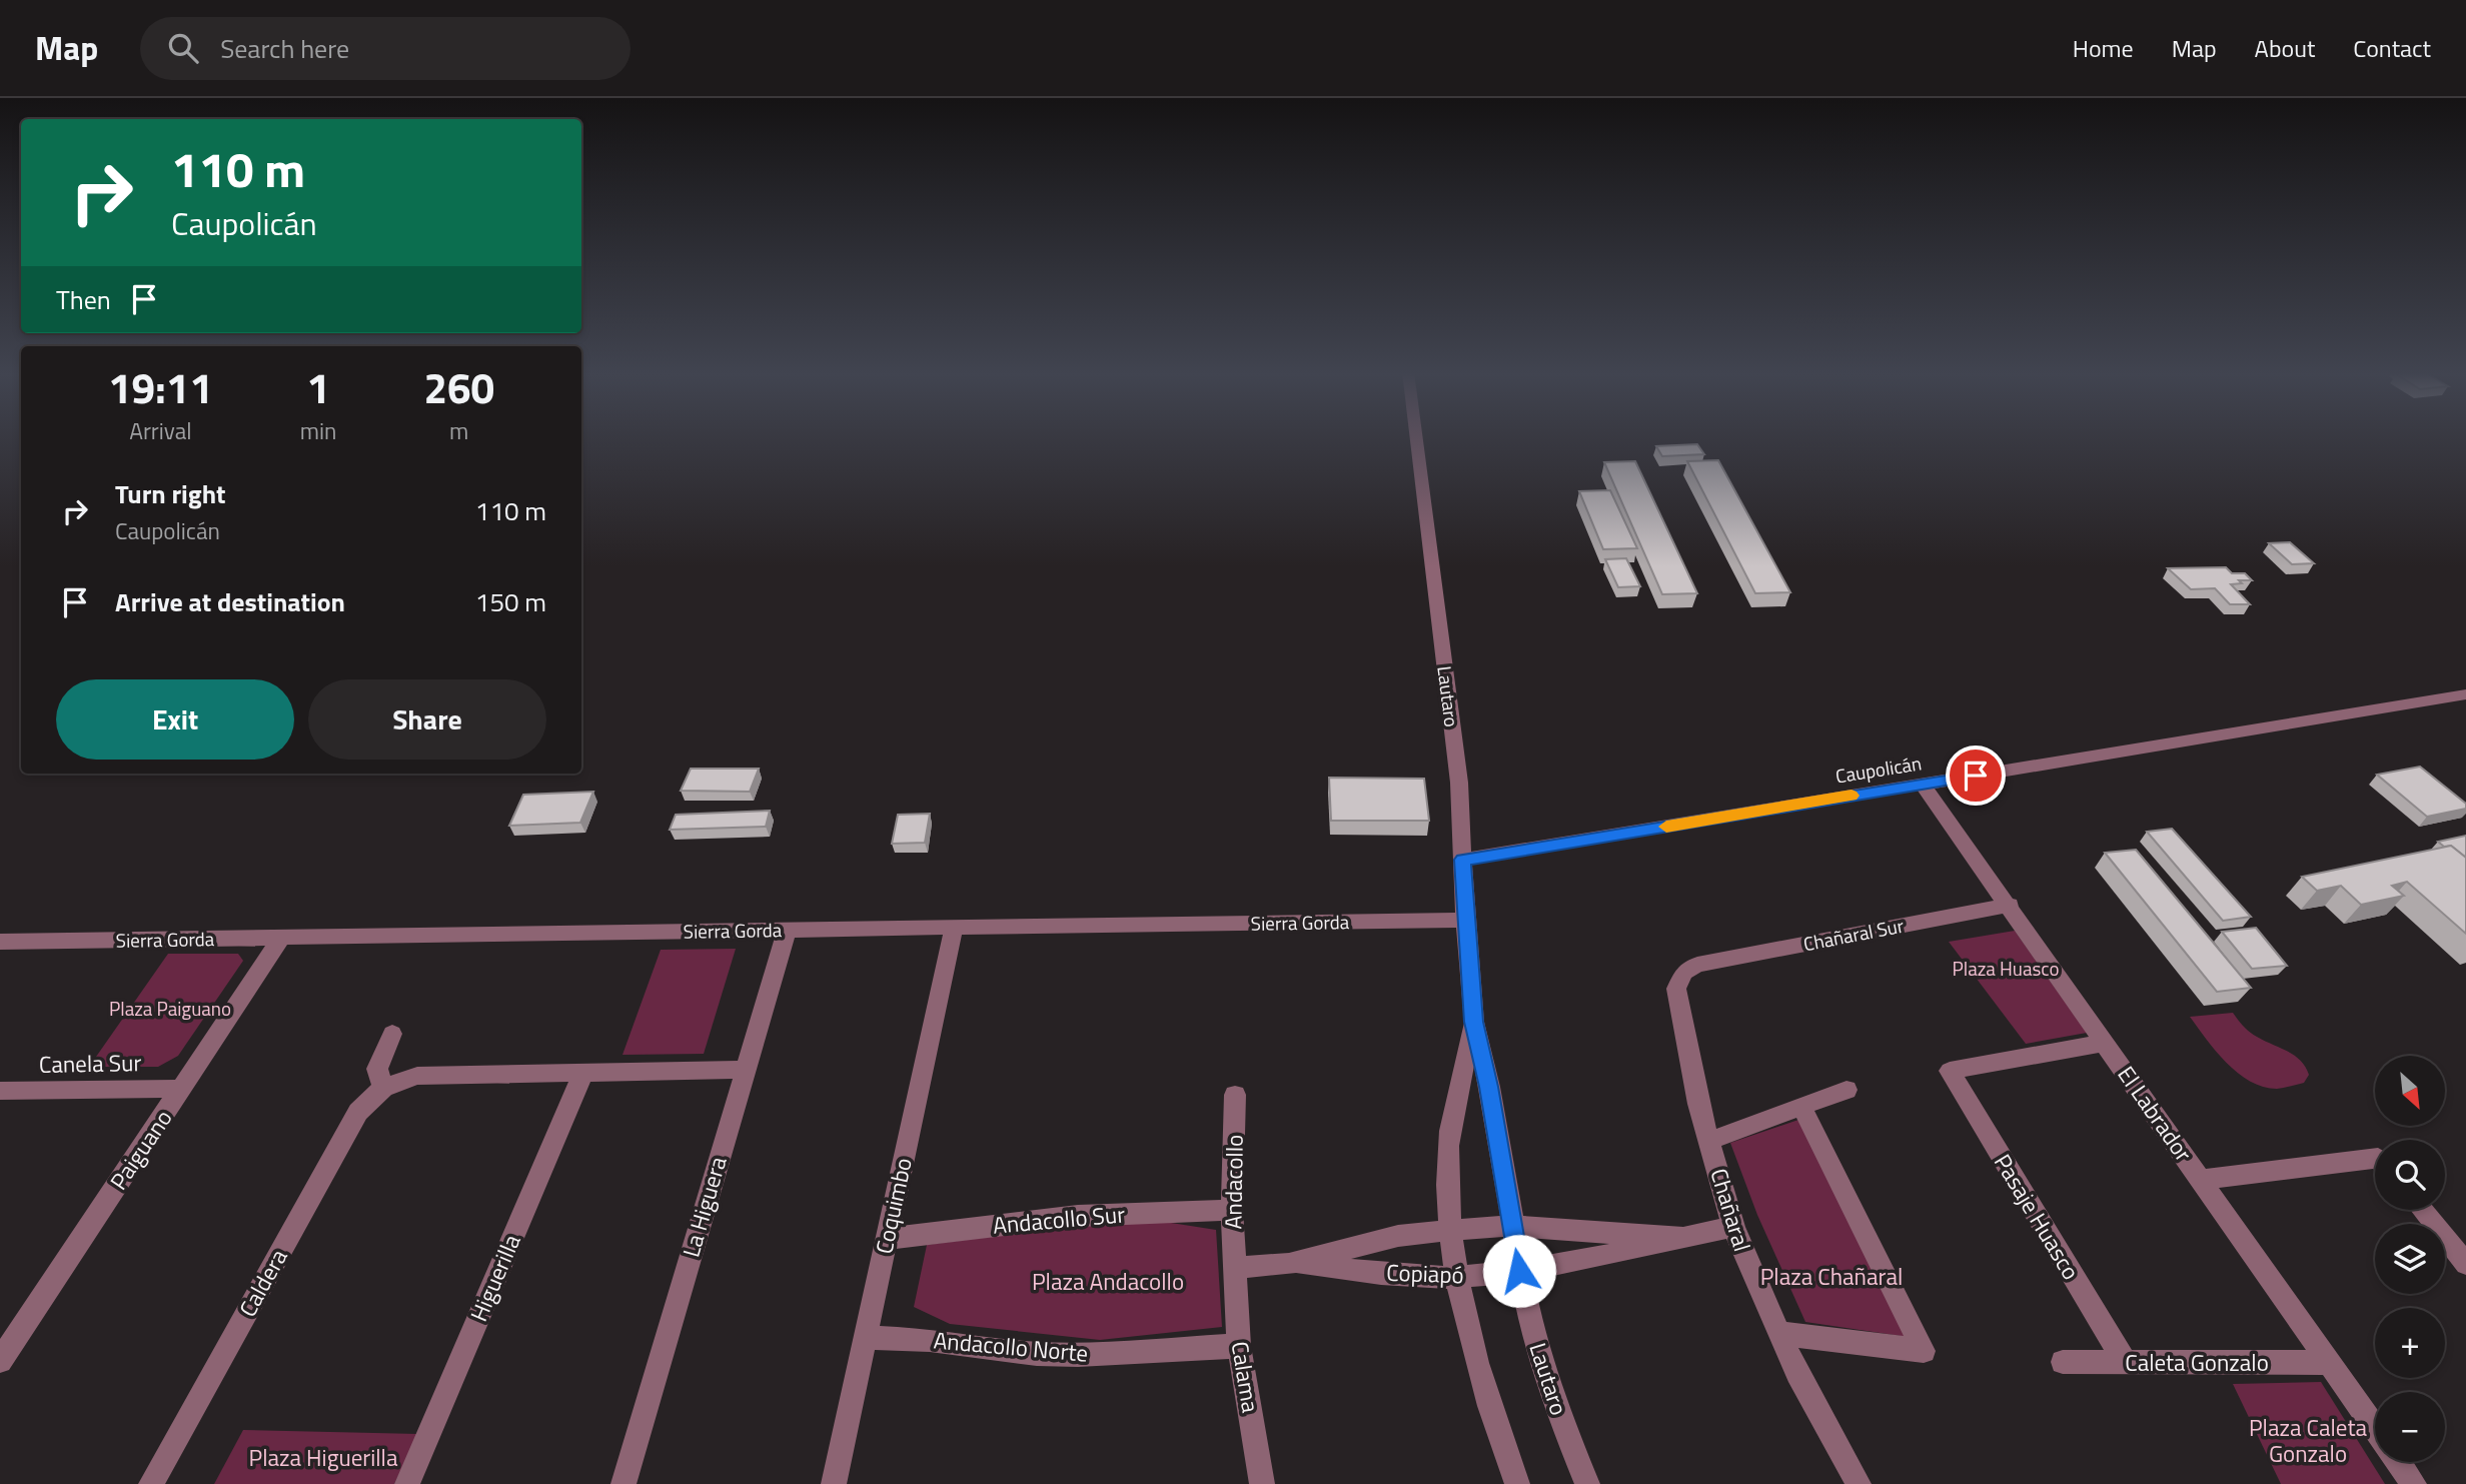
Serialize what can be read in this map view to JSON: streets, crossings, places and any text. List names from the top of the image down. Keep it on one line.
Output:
{"streets":{"street":["Lautaro","Caupolicán","Sierra Gorda","Chañaral Sur","Canela Sur","El Labrador","Paiguano","Andacollo","Coquimbo","La Higuera","Chañaral","Pasaje Huasco","Andacollo Sur","Copiapó","Higuerilla","Caldera","Andacollo Norte","Caleta Gonzalo","Calama"]},"crossings":[["Lautaro","Caupolicán"],["Lautaro","Sierra Gorda"],["Lautaro","Copiapó"],["Caupolicán","El Labrador"],["Sierra Gorda","Paiguano"],["Sierra Gorda","Coquimbo"],["Sierra Gorda","La Higuera"],["Chañaral Sur","El Labrador"],["Chañaral Sur","Chañaral"],["Canela Sur","Paiguano"],["El Labrador","Pasaje Huasco"],["El Labrador","Caleta Gonzalo"],["Andacollo","Andacollo Sur"],["Andacollo","Copiapó"],["Andacollo","Calama"],["Coquimbo","Andacollo Sur"],["Coquimbo","Andacollo Norte"],["La Higuera","Caldera"],["Chañaral","Copiapó"],["Pasaje Huasco","Caleta Gonzalo"],["Copiapó","Calama"],["Higuerilla","Caldera"],["Andacollo Norte","Calama"]],"parks":["Plaza Huasco","Plaza Paiguano","Plaza Chañaral","Plaza Andacollo","Plaza Caleta Gonzalo","Plaza Higuerilla"],"north":"bottom right","page":{"header":"Map","search":"Search here","nav":["Home","Map","About","Contact"],"turn":["110 m","Caupolicán"],"then":"Then","eta":["19:11","Arrival","1","min","260","m"],"list":[{"name":"Turn right","note":"Caupolicán","value":"110 m"},{"name":"Arrive at destination","value":"150 m"}],"buttons":["Exit","Share"],"map_buttons":["+","−"]}}
